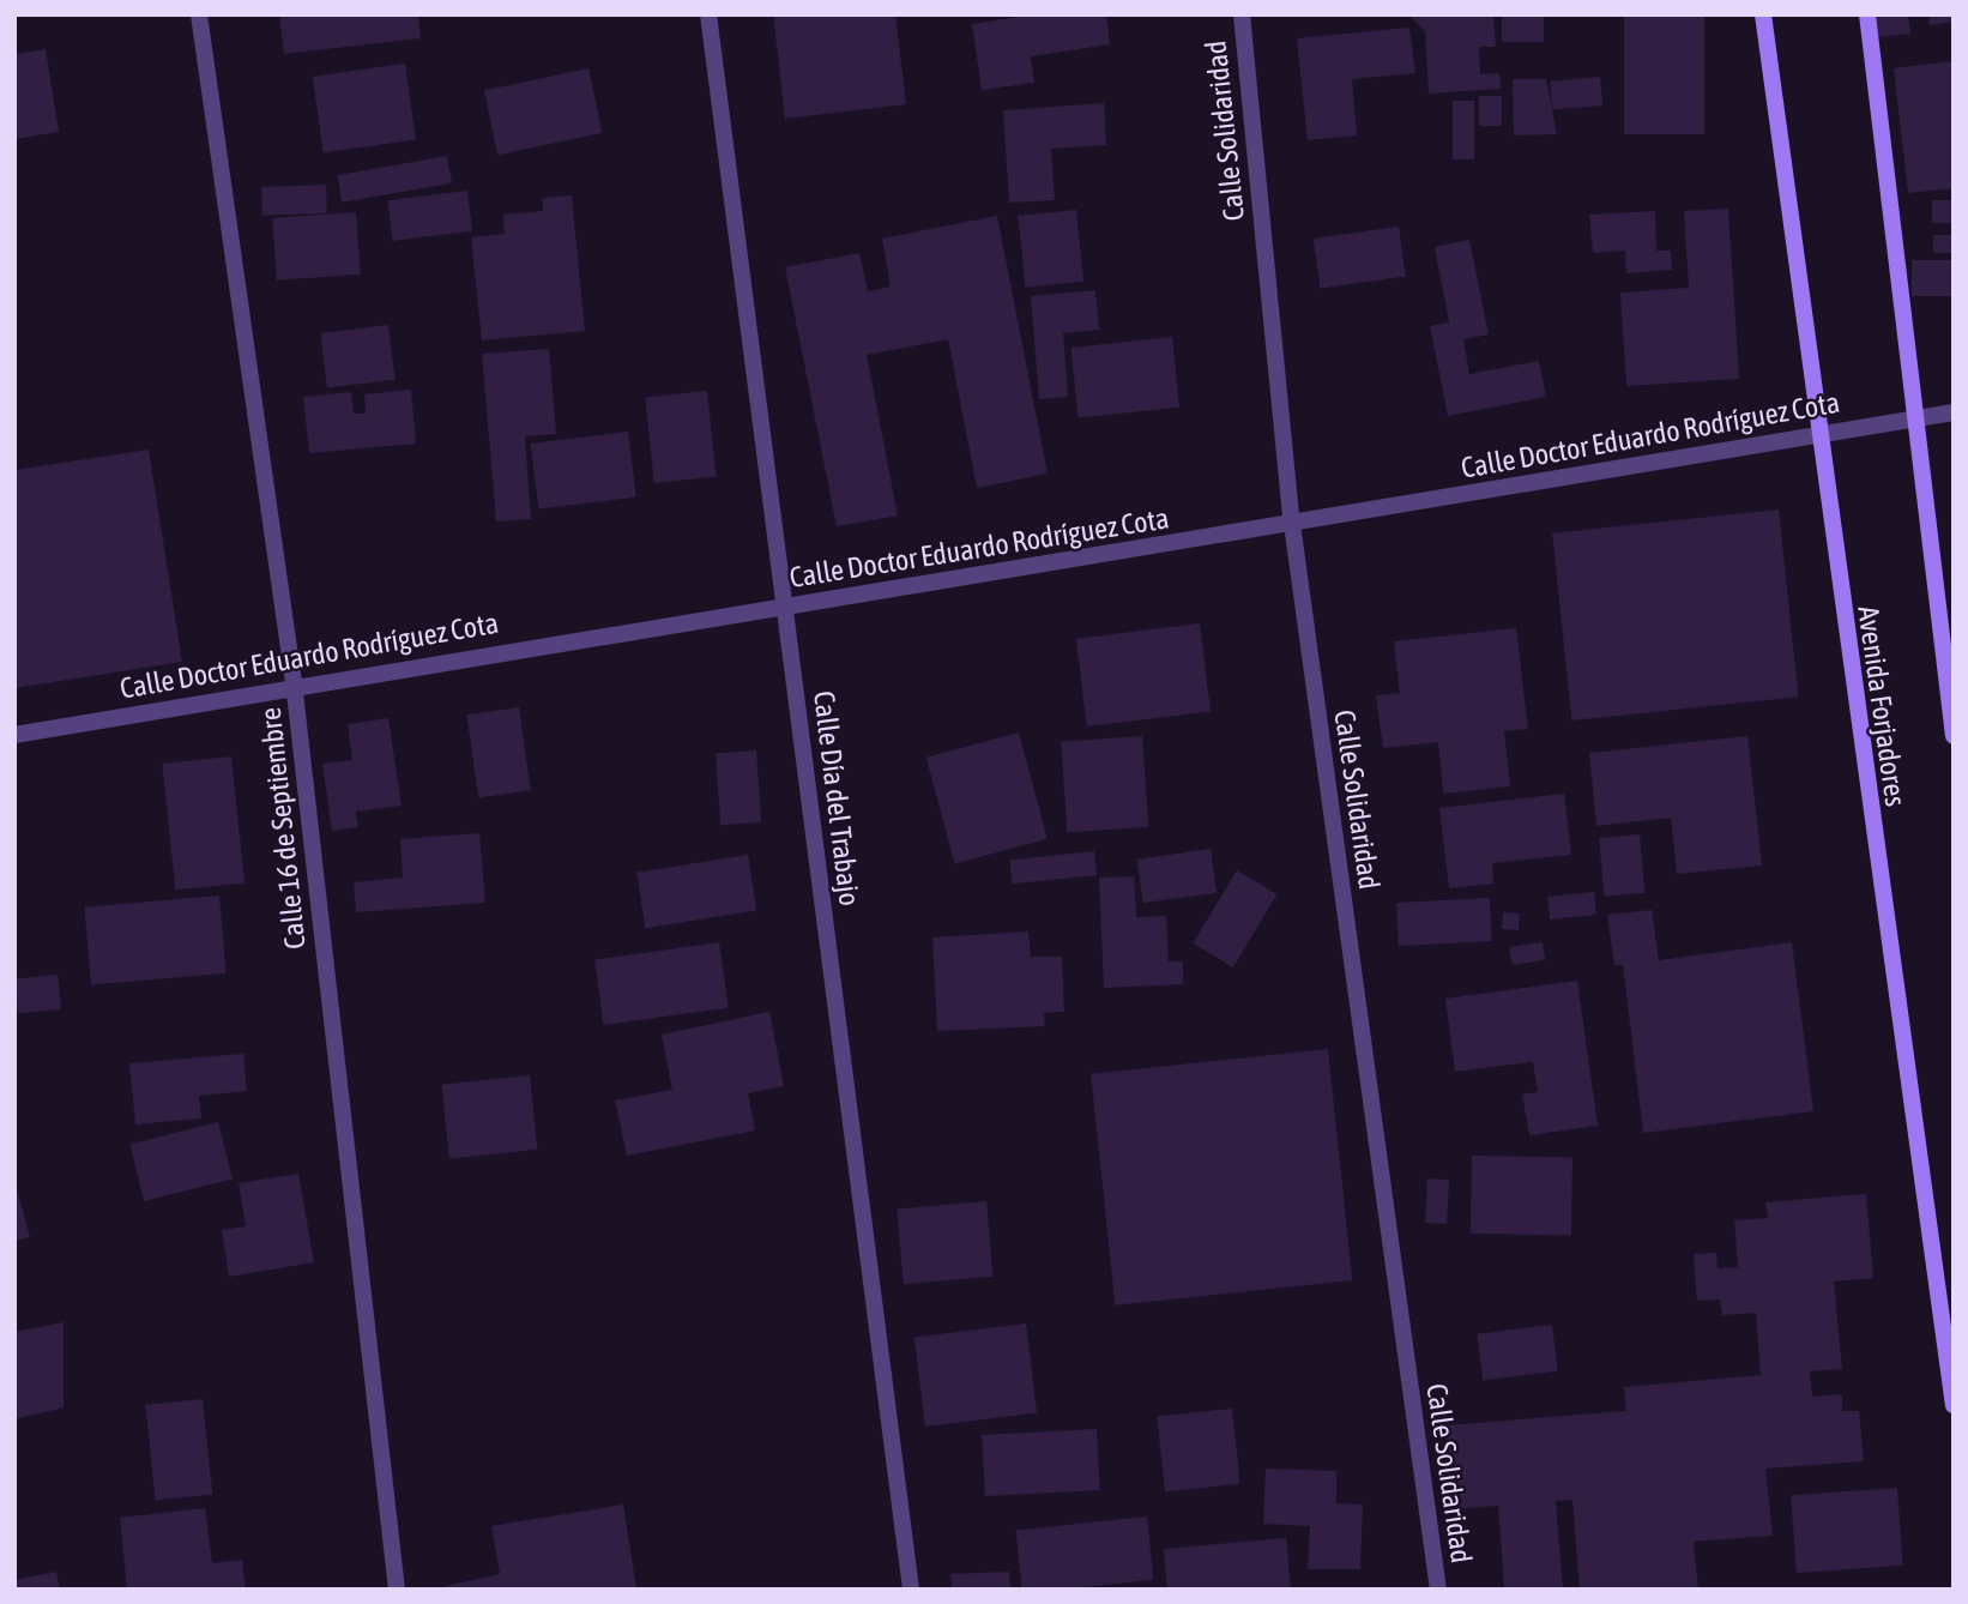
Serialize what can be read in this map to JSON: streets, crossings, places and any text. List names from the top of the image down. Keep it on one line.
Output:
{"streets":{"main road":["Avenida Forjadores"],"street":["Calle Solidaridad","Calle Doctor Eduardo Rodríguez Cota","Calle Día del Trabajo","Calle 16 de Septiembre"]},"crossings":[["Calle Solidaridad","Calle Doctor Eduardo Rodríguez Cota"],["Calle Doctor Eduardo Rodríguez Cota","Avenida Forjadores"],["Calle Doctor Eduardo Rodríguez Cota","Calle Día del Trabajo"],["Calle Doctor Eduardo Rodríguez Cota","Calle 16 de Septiembre"]]}
